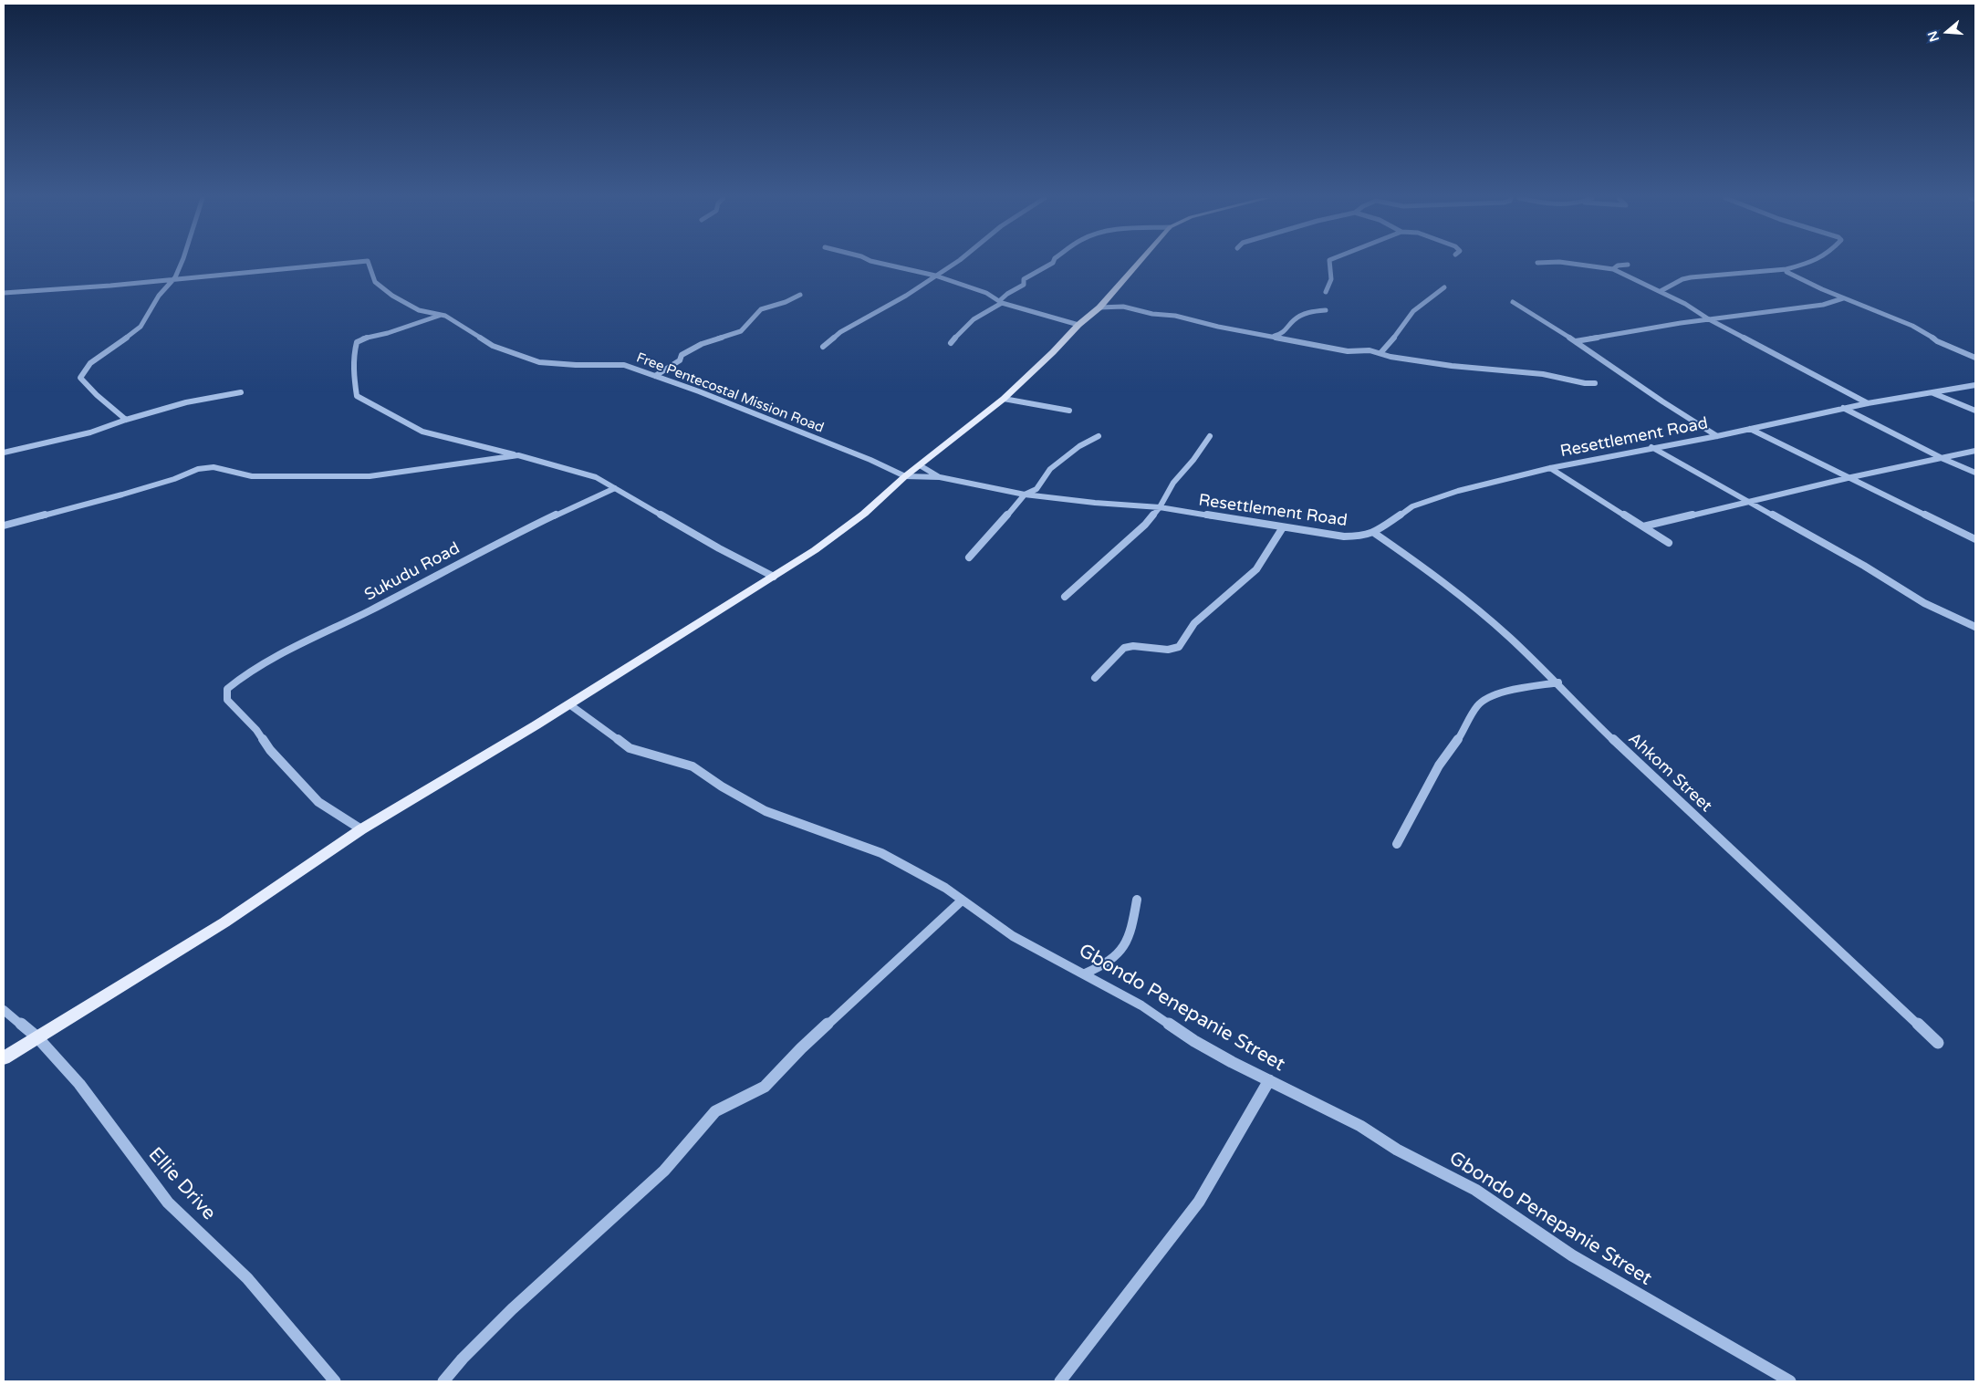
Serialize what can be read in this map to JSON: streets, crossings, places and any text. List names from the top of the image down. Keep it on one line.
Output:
{"streets":{"street":["Free Pentecostal Mission Road","Resettlement Road","Sukudu Road","Ahkom Street","Gbondo Penepanie Street","Ellie Drive"]},"crossings":[["Free Pentecostal Mission Road","Resettlement Road"],["Resettlement Road","Ahkom Street"]],"north":"left"}
